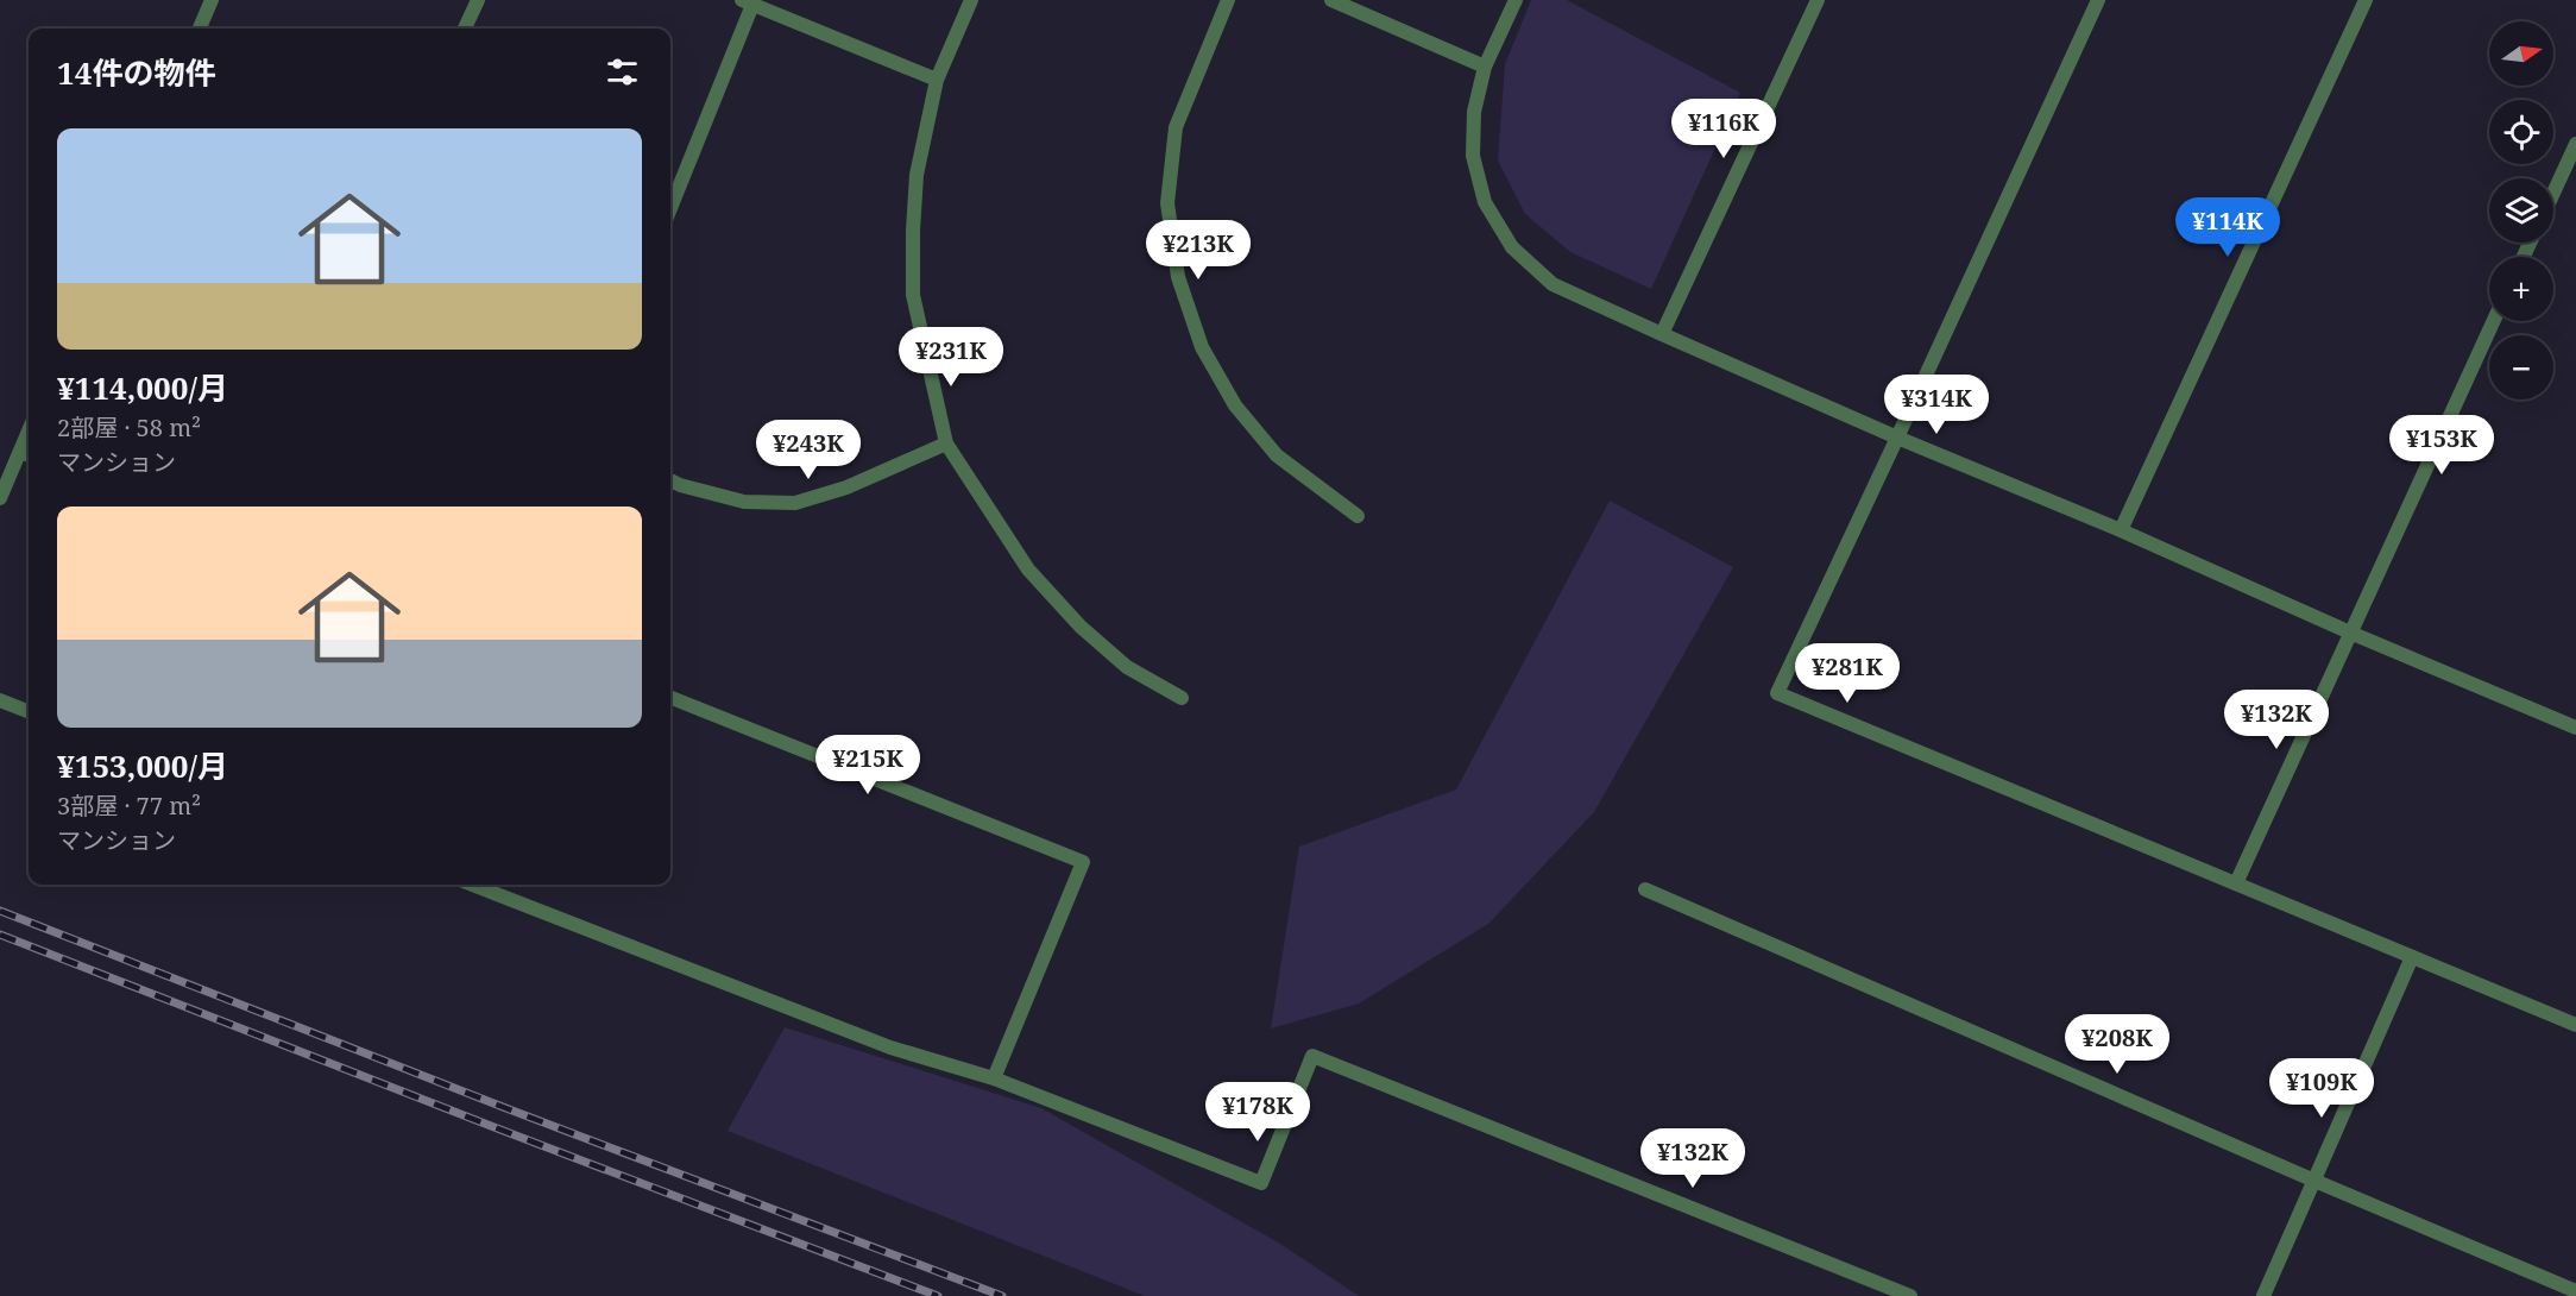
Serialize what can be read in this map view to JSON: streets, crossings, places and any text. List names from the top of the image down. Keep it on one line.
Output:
{"north":"right","page":{"map_buttons":["+","−"],"heading":"14件の物件","price":["¥116K","¥114K","¥213K","¥231K","¥314K","¥153K","¥243K","¥281K","¥132K","¥215K","¥208K","¥109K","¥178K","¥132K"],"list":[{"name":"¥114,000/月","note":"2部屋 · 58 m² · マンション"},{"name":"¥153,000/月","note":"3部屋 · 77 m² · マンション"}]}}
